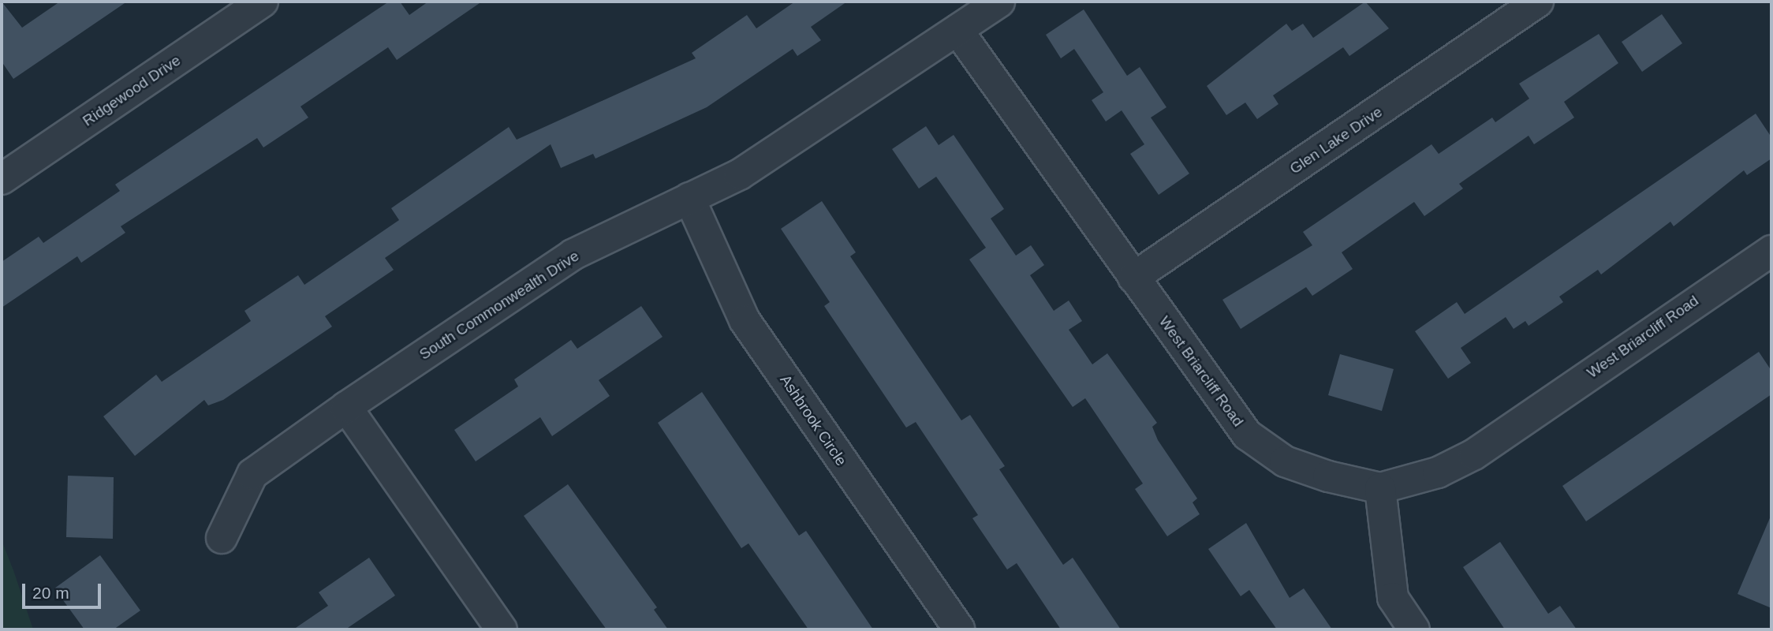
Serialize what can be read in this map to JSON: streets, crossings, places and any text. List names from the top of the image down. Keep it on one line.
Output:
{"streets":{"street":["Ridgewood Drive","Glen Lake Drive","South Commonwealth Drive","West Briarcliff Road","Ashbrook Circle"]},"crossings":[["Glen Lake Drive","West Briarcliff Road"],["South Commonwealth Drive","West Briarcliff Road"],["South Commonwealth Drive","Ashbrook Circle"]],"scale_bar":"20 m"}
